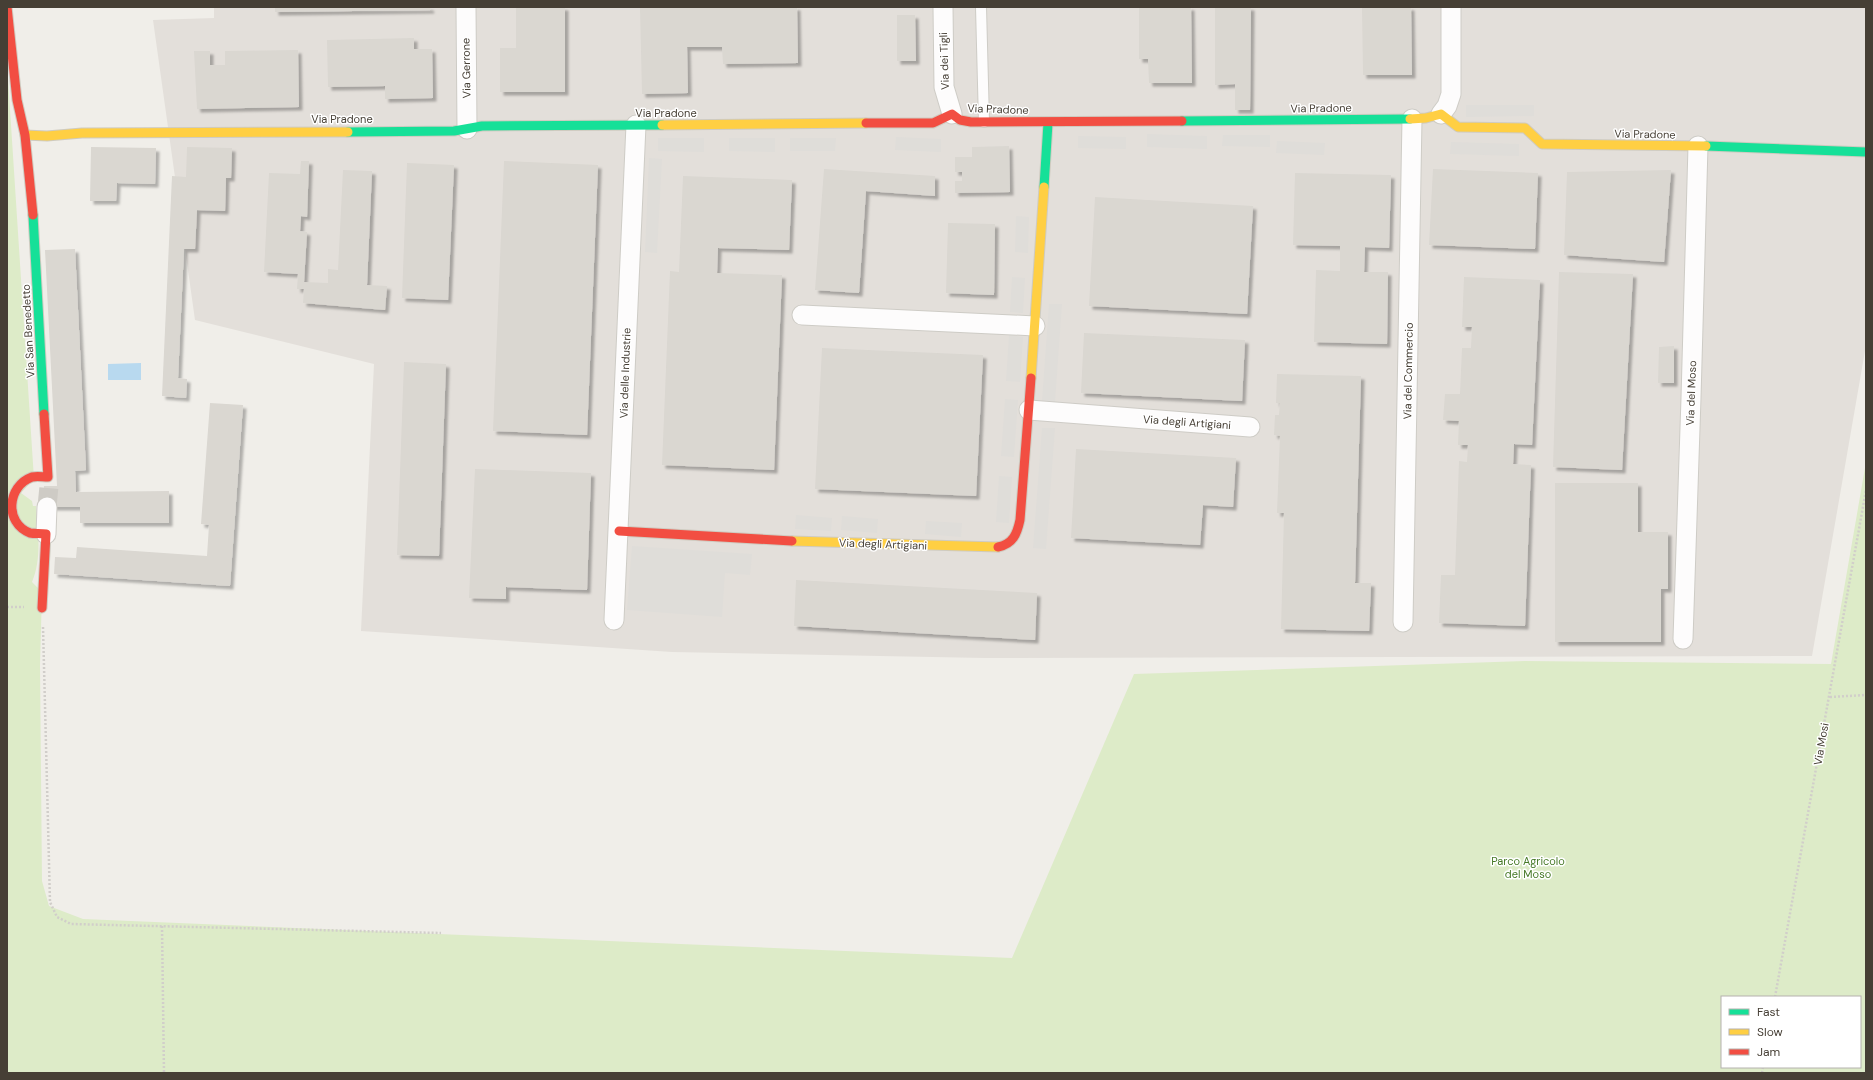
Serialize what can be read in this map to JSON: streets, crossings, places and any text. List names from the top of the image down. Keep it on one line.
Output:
{"streets":{"street":["Via dei Tigli","Via Gerrone","Via Pradone","Via San Benedetto","Via del Commercio","Via delle Industrie","Via del Moso","Via degli Artigiani"],"path":["Via Mosi"]},"crossings":[["Via dei Tigli","Via Pradone"],["Via Gerrone","Via Pradone"],["Via Pradone","Via San Benedetto"],["Via Pradone","Via del Commercio"],["Via Pradone","Via delle Industrie"],["Via Pradone","Via del Moso"],["Via Pradone","Via degli Artigiani"],["Via delle Industrie","Via degli Artigiani"]],"parks":["Parco Agricolo del Moso"],"legend":["Fast","Slow","Jam"]}
